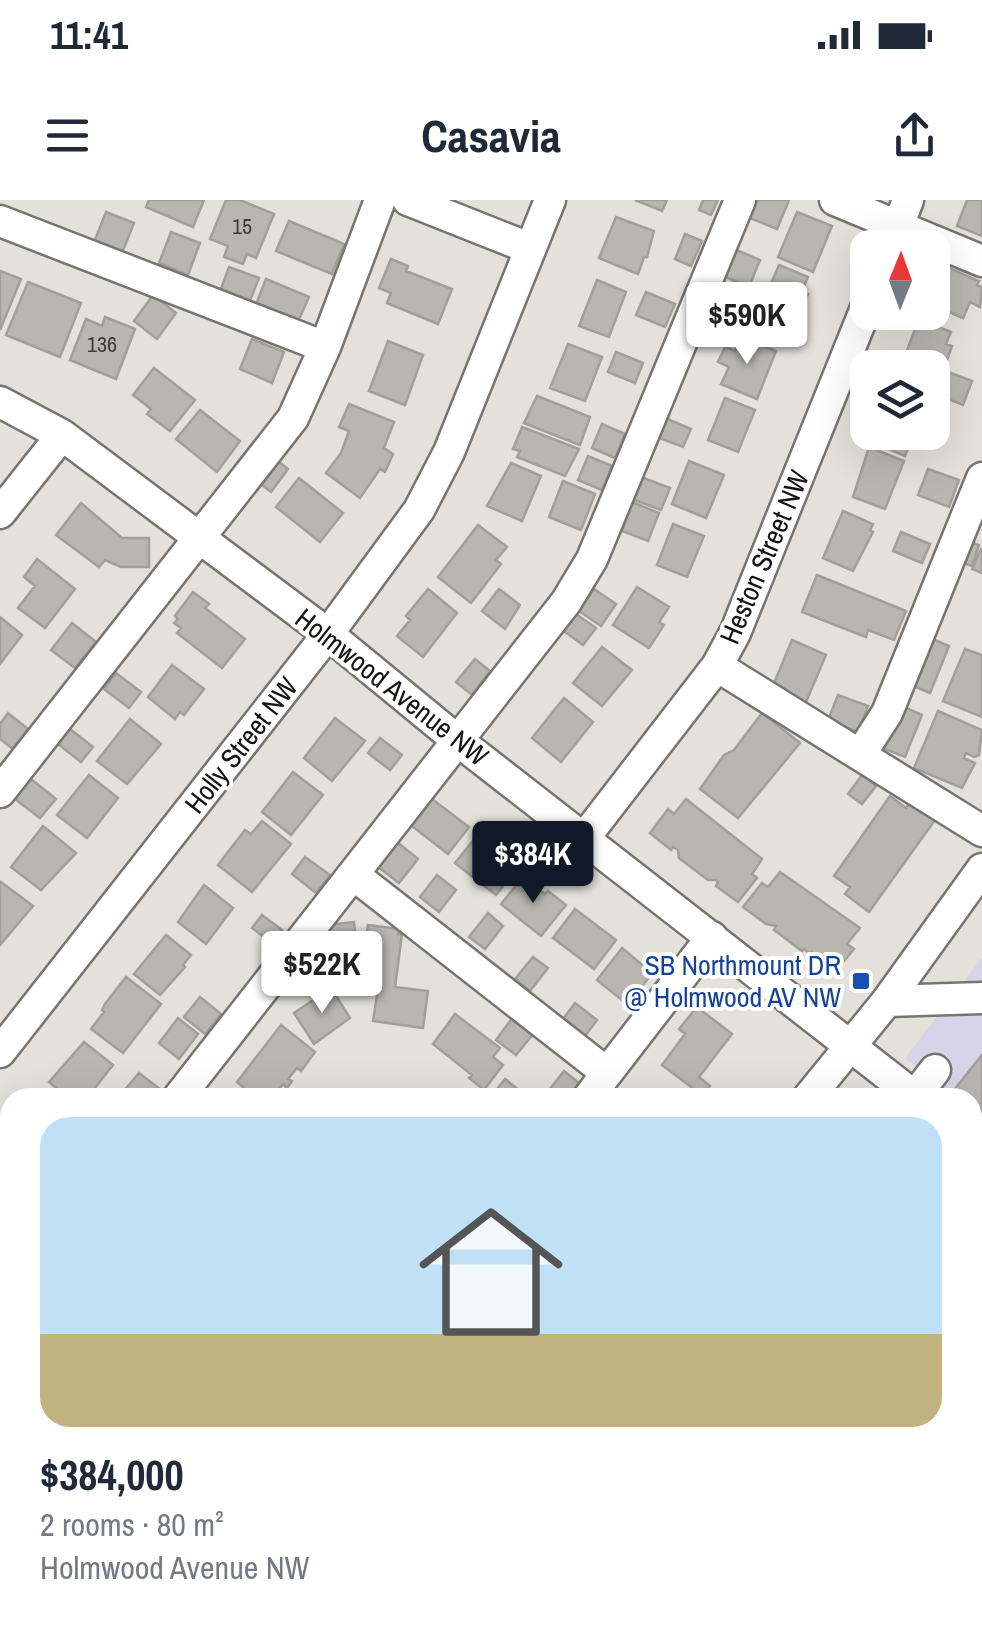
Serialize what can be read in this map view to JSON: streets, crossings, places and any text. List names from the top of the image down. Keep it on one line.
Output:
{"streets":{"street":["Heston Street NW","Holmwood Avenue NW","Holly Street NW"]},"crossings":[["Heston Street NW","Holmwood Avenue NW"],["Holmwood Avenue NW","Holly Street NW"]],"places":{"transit":["SB Northmount DR @ Holmwood AV NW"]},"house_numbers":["15","136"],"north":"top","page":{"status":"11:41","header":"Casavia","price":["$590K","$384K","$522K"],"list":[{"name":"$384,000","note":"2 rooms · 80 m² · Holmwood Avenue NW"}]}}
